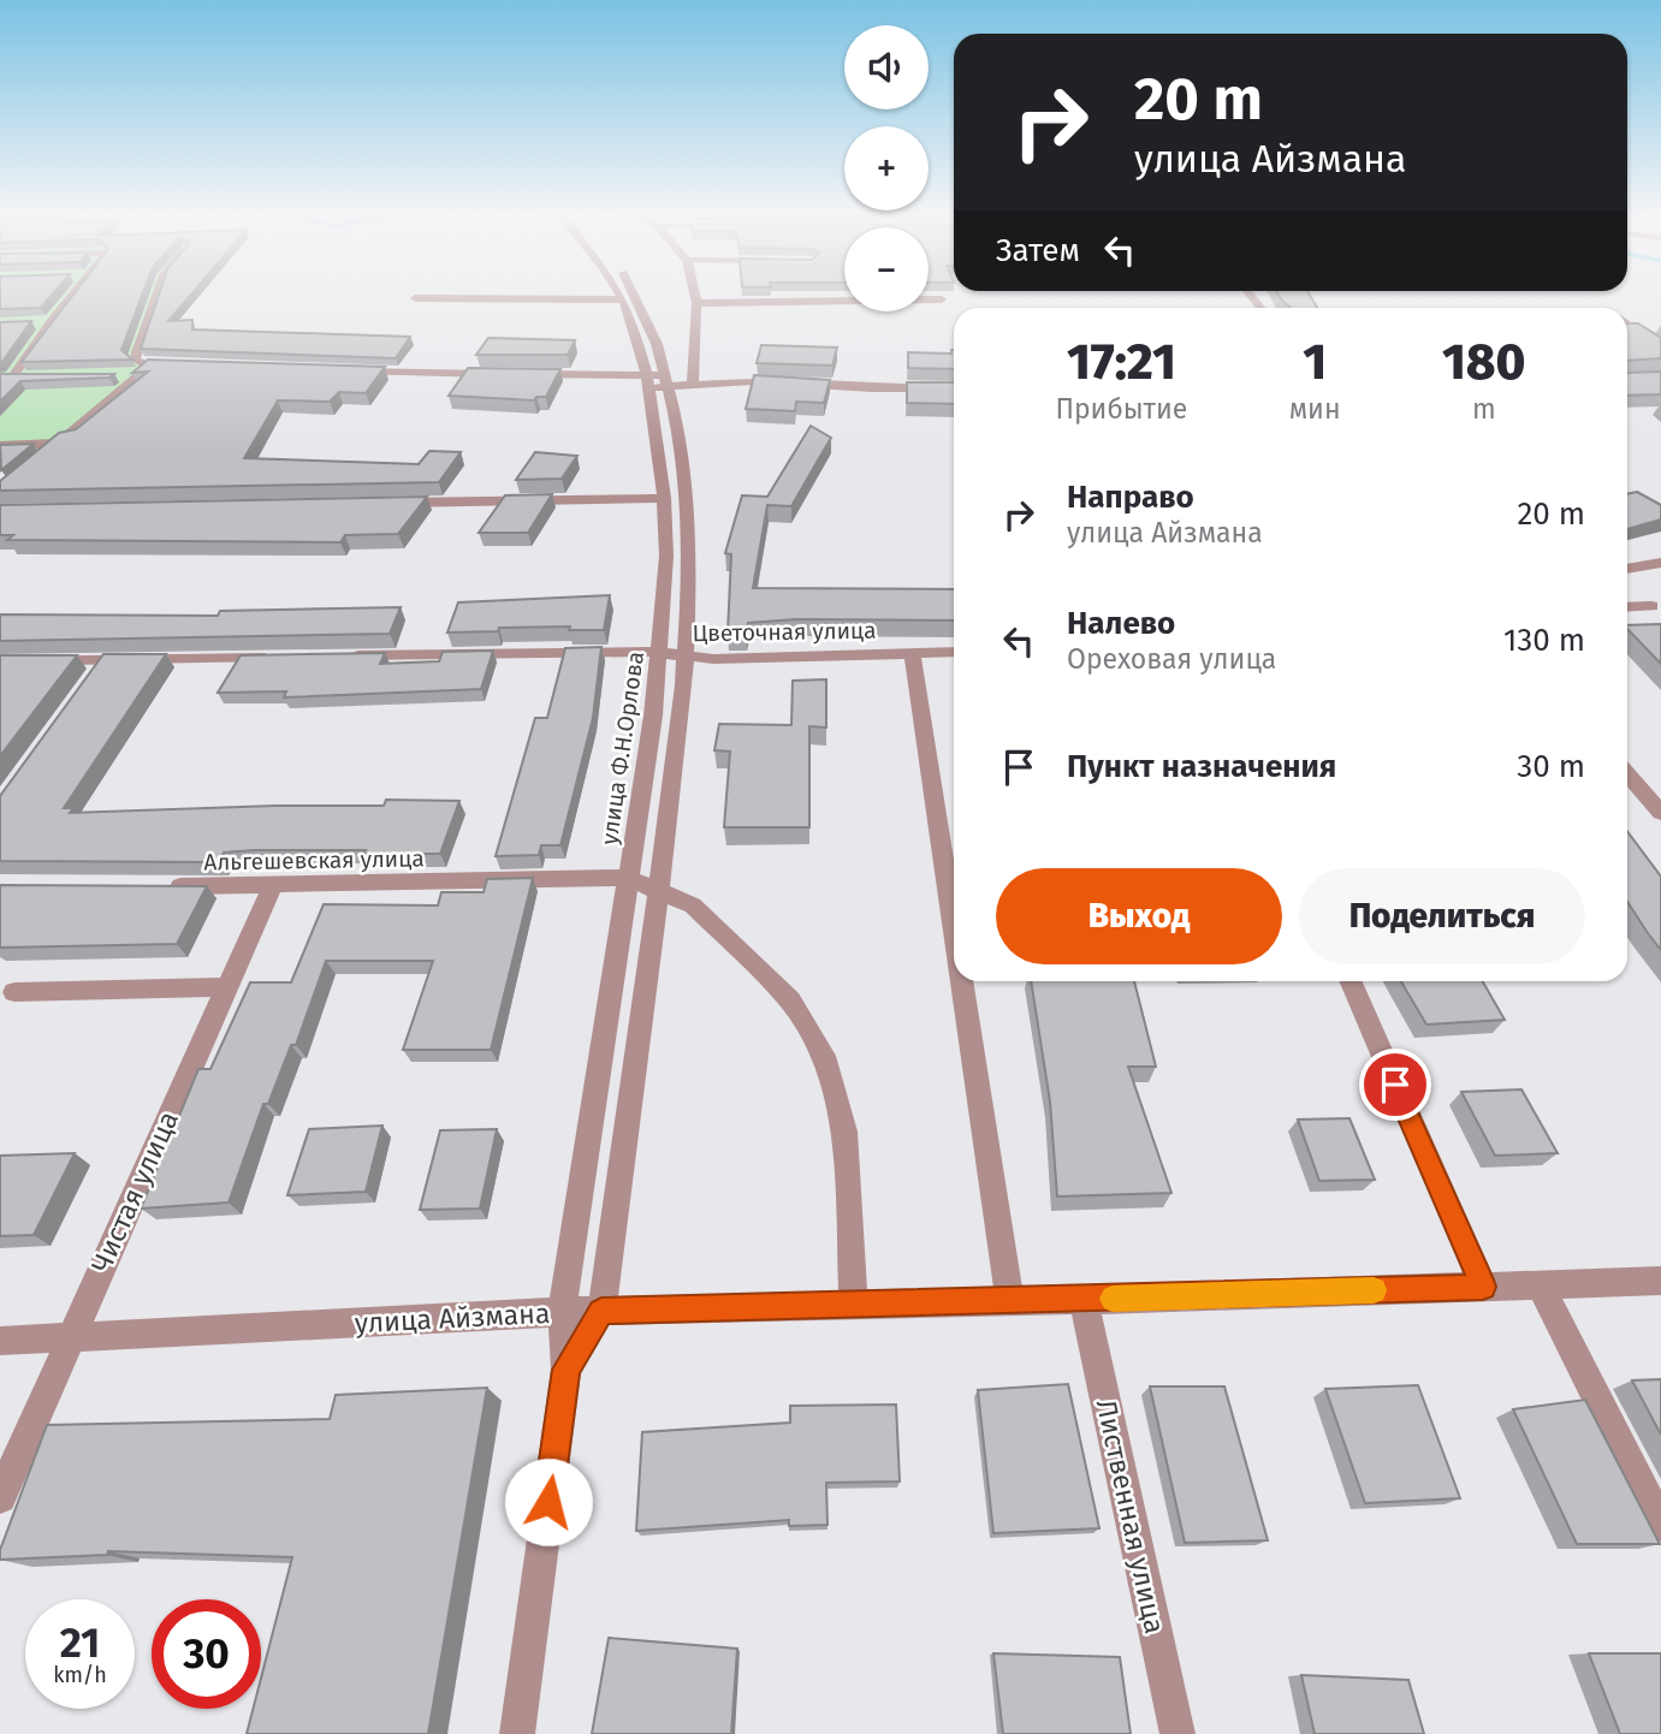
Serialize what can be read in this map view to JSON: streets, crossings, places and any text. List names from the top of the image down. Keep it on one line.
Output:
{"streets":{"street":["Цветочная улица","улица Ф.Н.Орлова","Альгешевская улица","Чистая улица","улица Айзмана","Лиственная улица"]},"crossings":[["Цветочная улица","улица Ф.Н.Орлова"],["улица Ф.Н.Орлова","Альгешевская улица"],["улица Ф.Н.Орлова","улица Айзмана"],["Альгешевская улица","Чистая улица"],["Чистая улица","улица Айзмана"],["улица Айзмана","Лиственная улица"]],"page":{"map_buttons":["+","−"],"turn":["20 m","улица Айзмана"],"then":"Затем","eta":["17:21","Прибытие","1","мин","180","m"],"list":[{"name":"Направо","note":"улица Айзмана","value":"20 m"},{"name":"Налево","note":"Ореховая улица","value":"130 m"},{"name":"Пункт назначения","value":"30 m"}],"buttons":["Выход","Поделиться"],"speed":"21 km/h","limit":"30"}}
